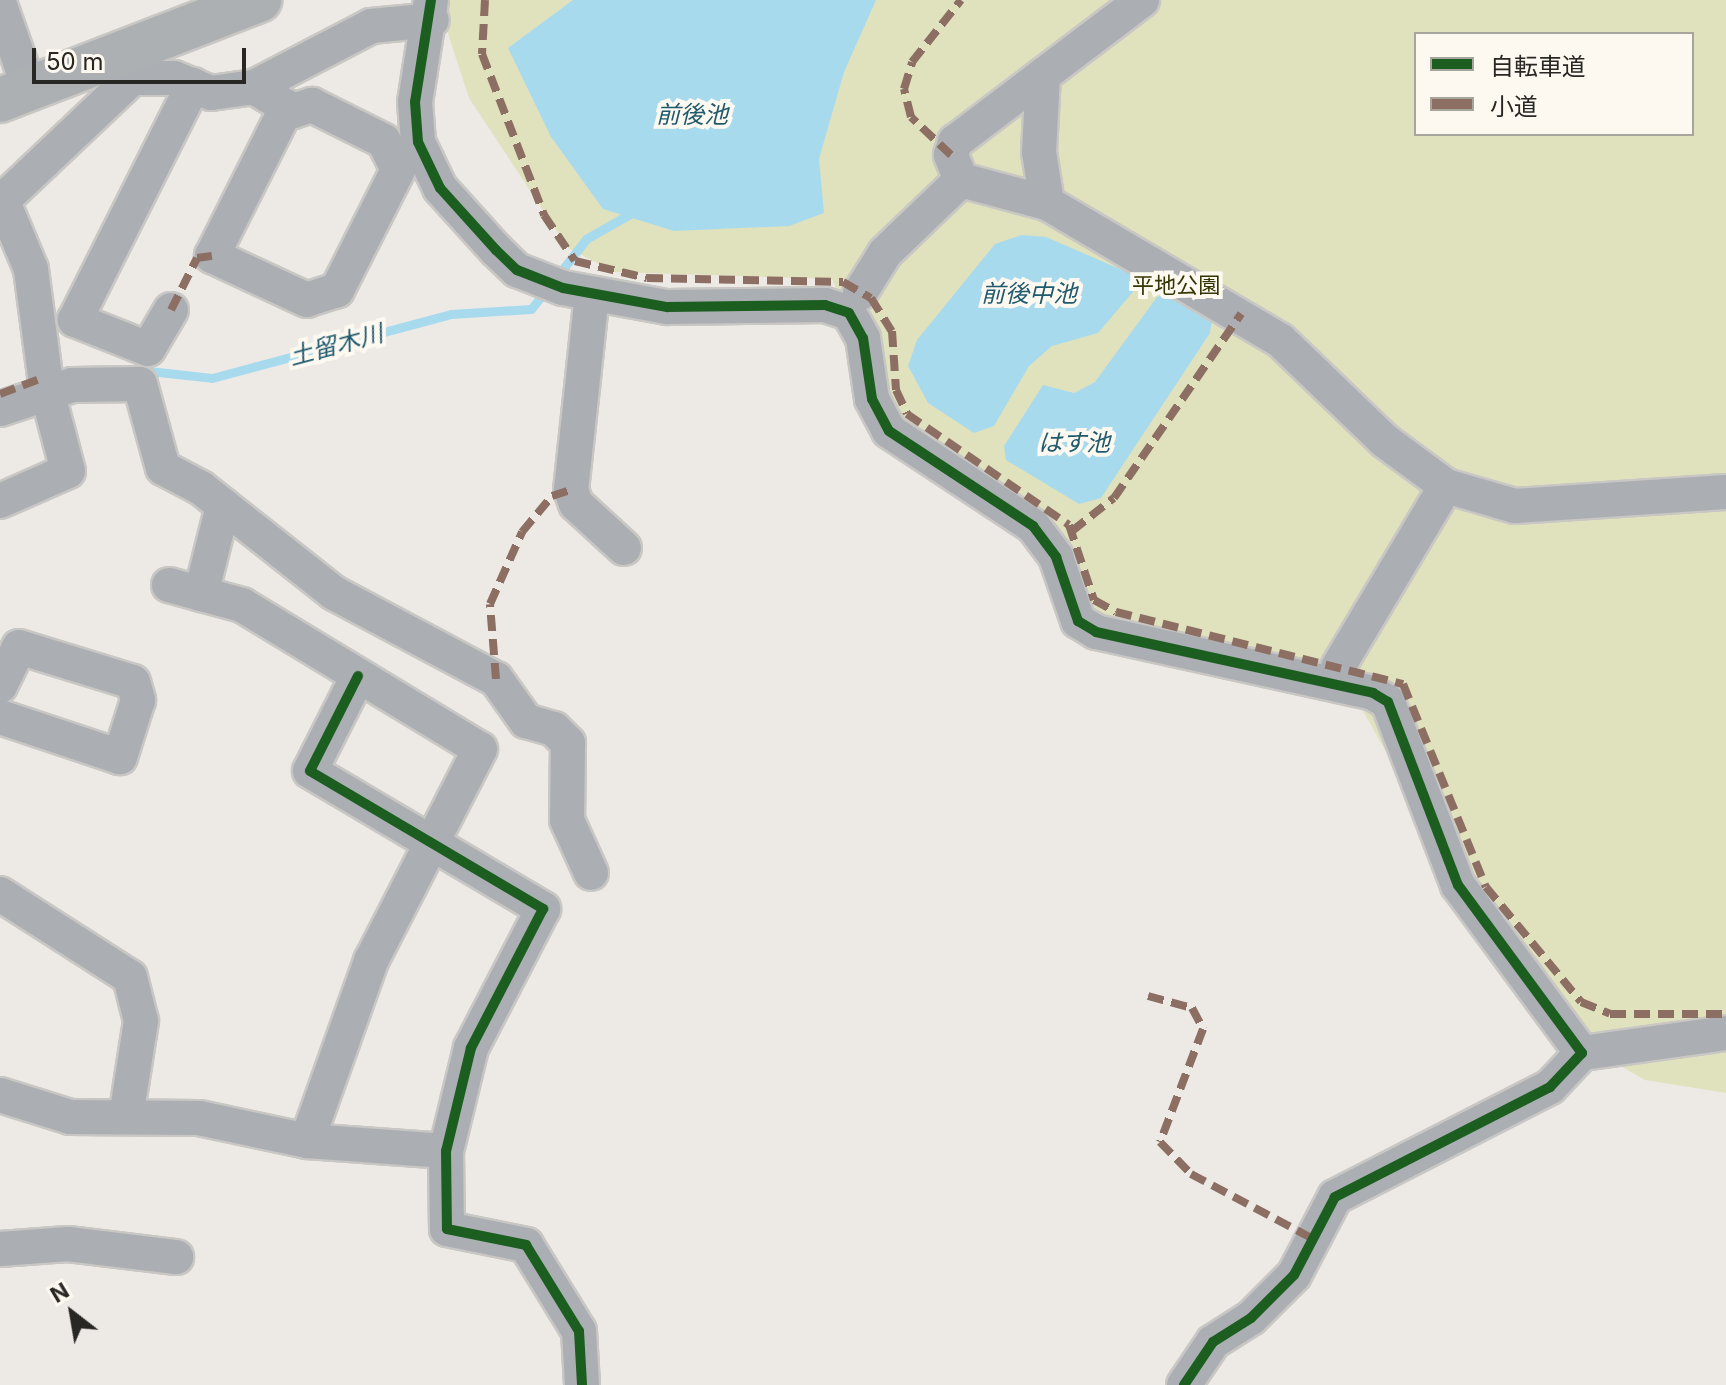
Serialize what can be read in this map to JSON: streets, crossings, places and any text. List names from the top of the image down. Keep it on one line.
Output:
{"water":["前後池","前後中池","土留木川","はす池"],"parks":["平地公園"],"legend":["自転車道","小道"],"scale_bar":"50 m","north":"top left"}
